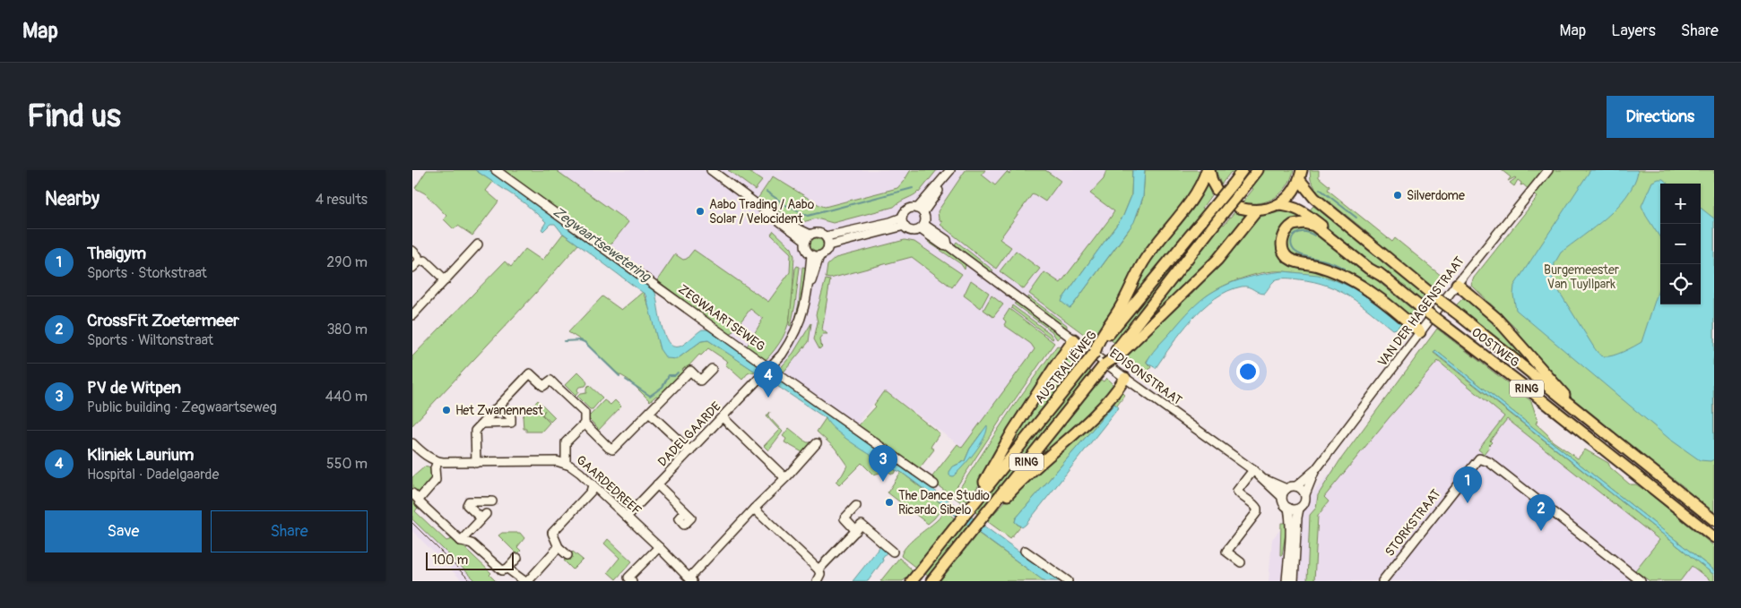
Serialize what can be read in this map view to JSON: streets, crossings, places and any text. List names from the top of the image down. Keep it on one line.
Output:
{"streets":{"main road":["OOSTWEG","AUSTRALIËWEG","RING"],"street":["VAN DER HAGENSTRAAT","ZEGWAARTSEWEG","EDISONSTRAAT","DADELGAARDE","GAARDEDREEF","STORKSTRAAT"]},"crossings":[["VAN DER HAGENSTRAAT","EDISONSTRAAT"],["ZEGWAARTSEWEG","DADELGAARDE"],["OOSTWEG","RING"],["DADELGAARDE","GAARDEDREEF"]],"water":["Zegwaartsewetering"],"parks":["Burgemeester Van Tuyllpark"],"places":["Silverdome","Aabo Trading / Aabo Solar / Velocident","Het Zwanennest","The Dance Studio Ricardo Sibelo"],"scale_bar":"100 m","page":{"header":"Map","nav":["Map","Layers","Share"],"buttons":["Directions",["Save","Share"]],"title":"Find us","heading":["Nearby","4 results"],"map_buttons":["+","−"],"list":[{"mark":"1","name":"Thaigym","note":"Sports · Storkstraat","value":"290 m"},{"mark":"2","name":"CrossFit Zoetermeer","note":"Sports · Wiltonstraat","value":"380 m"},{"mark":"3","name":"PV de Witpen","note":"Public building · Zegwaartseweg","value":"440 m"},{"mark":"4","name":"Kliniek Laurium","note":"Hospital · Dadelgaarde","value":"550 m"}],"pins":["4","3","1","2"],"scale":"100 m"}}
